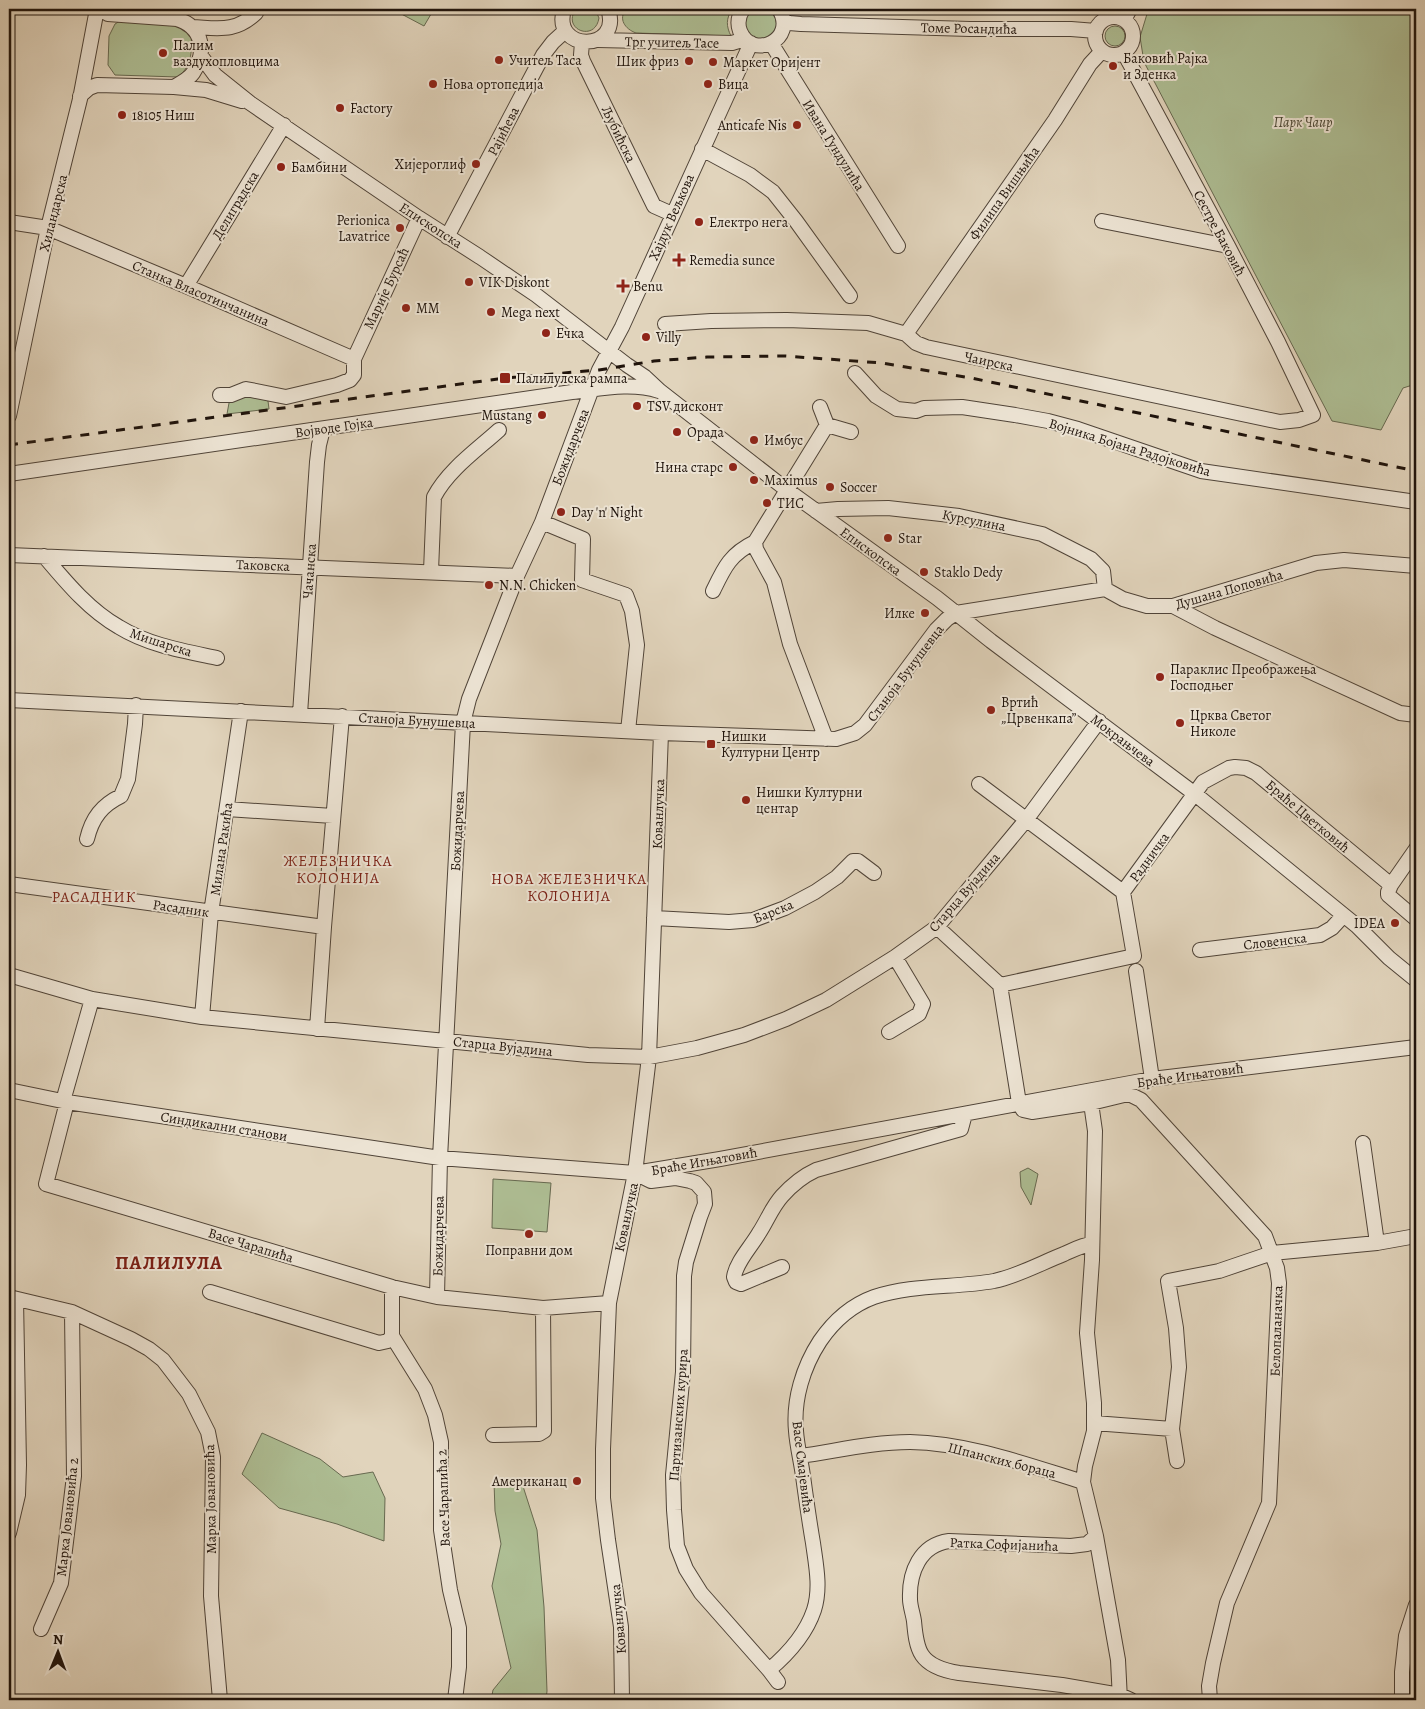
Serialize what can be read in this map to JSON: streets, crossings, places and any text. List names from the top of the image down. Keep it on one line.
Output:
{"streets":{"street":["Томе Росандића","Трг учитељ Тасе","Рајићева","Љубићска","Ивана Гундулића","Филипа Вишњића","Делиградска","Хиландарска","Хајдук Вељкова","Епископска","Сестре Баковић","Марије Бурсаћ","Станка Власотинчанина","Чаирска","Војводе Гојка","Божидарчева","Војника Бојана Радојковића","Курсулина","Таковска","Чачанска","Душана Поповића","Мишарска","Станоја Бунушевца","Мокрањчева","Кованлучка","Браће Цветковић","Милана Ракића","Радничка","Старца Вујадина","Расадник","Барска","Словенска","Браће Игњатовић","Синдикални станови","Васе Чарапића","Белопаланачка","Партизанских курира","Шпанских бораца","Васе Смајевића","Васе Чарапића 2","Марка Јовановића","Марка Јовановића 2","Ратка Софијанића"]},"crossings":[["Томе Росандића","Филипа Вишњића"],["Томе Росандића","Сестре Баковић"],["Трг учитељ Тасе","Љубићска"],["Трг учитељ Тасе","Ивана Гундулића"],["Трг учитељ Тасе","Хајдук Вељкова"],["Рајићева","Епископска"],["Љубићска","Хајдук Вељкова"],["Филипа Вишњића","Сестре Баковић"],["Филипа Вишњића","Чаирска"],["Делиградска","Епископска"],["Делиградска","Станка Власотинчанина"],["Хиландарска","Станка Власотинчанина"],["Хајдук Вељкова","Епископска"],["Хајдук Вељкова","Војводе Гојка"],["Хајдук Вељкова","Божидарчева"],["Епископска","Марије Бурсаћ"],["Епископска","Војводе Гојка"],["Епископска","Курсулина"],["Епископска","Станоја Бунушевца"],["Епископска","Мокрањчева"],["Сестре Баковић","Чаирска"],["Марије Бурсаћ","Станка Власотинчанина"],["Војводе Гојка","Божидарчева"],["Војводе Гојка","Чачанска"],["Божидарчева","Таковска"],["Божидарчева","Станоја Бунушевца"],["Божидарчева","Старца Вујадина"],["Божидарчева","Браће Игњатовић"],["Божидарчева","Синдикални станови"],["Божидарчева","Васе Чарапића"],["Курсулина","Душана Поповића"],["Таковска","Чачанска"],["Таковска","Мишарска"],["Чачанска","Станоја Бунушевца"],["Станоја Бунушевца","Мокрањчева"],["Станоја Бунушевца","Кованлучка"],["Станоја Бунушевца","Милана Ракића"],["Мокрањчева","Браће Цветковић"],["Мокрањчева","Радничка"],["Мокрањчева","Старца Вујадина"],["Мокрањчева","Словенска"],["Кованлучка","Старца Вујадина"],["Кованлучка","Барска"],["Кованлучка","Браће Игњатовић"],["Кованлучка","Васе Чарапића"],["Кованлучка","Партизанских курира"],["Браће Цветковић","Радничка"],["Милана Ракића","Старца Вујадина"],["Милана Ракића","Расадник"],["Браће Игњатовић","Синдикални станови"],["Браће Игњатовић","Белопаланачка"],["Браће Игњатовић","Партизанских курира"],["Синдикални станови","Васе Чарапића"],["Белопаланачка","Ратка Софијанића"],["Партизанских курира","Васе Смајевића"],["Шпанских бораца","Васе Смајевића"],["Шпанских бораца","Ратка Софијанића"],["Васе Смајевића","Ратка Софијанића"],["Марка Јовановића","Марка Јовановића 2"]],"districts":["ЖЕЛЕЗНИЧКА КОЛОНИЈА","НОВА ЖЕЛЕЗНИЧКА КОЛОНИЈА","РАСАДНИК","ПАЛИЛУЛА"],"parks":["Парк Чаир"],"places":{"other":["Палим ваздухопловцима","Учитељ Таса","Шик фриз","Маркет Оријент","Баковић Рајка и Зденка","Нова ортопедија","Вица","Factory","18105 Ниш","Anticafe Nis","Хијероглиф","Бамбини","Електро нега","Perionica Lavatrice","VIK Diskont","ММ","Mega next","Ечка","Villy","TSV дисконт","Mustang","Орада","Имбус","Нина старс","Maximus","Soccer","ТИС","Day 'n' Night","Star","Staklo Dedy","N.N. Chicken","Илке","Параклис Преображења Господњег","Вртић „Црвенкапа”","Црква Светог Николе","Нишки Културни центар","IDEA","Поправни дом","Американац"],"health":["Remedia sunce","Benu"],"transit":["Палилулска рампа","Нишки Културни Центр"]},"north":"top"}
